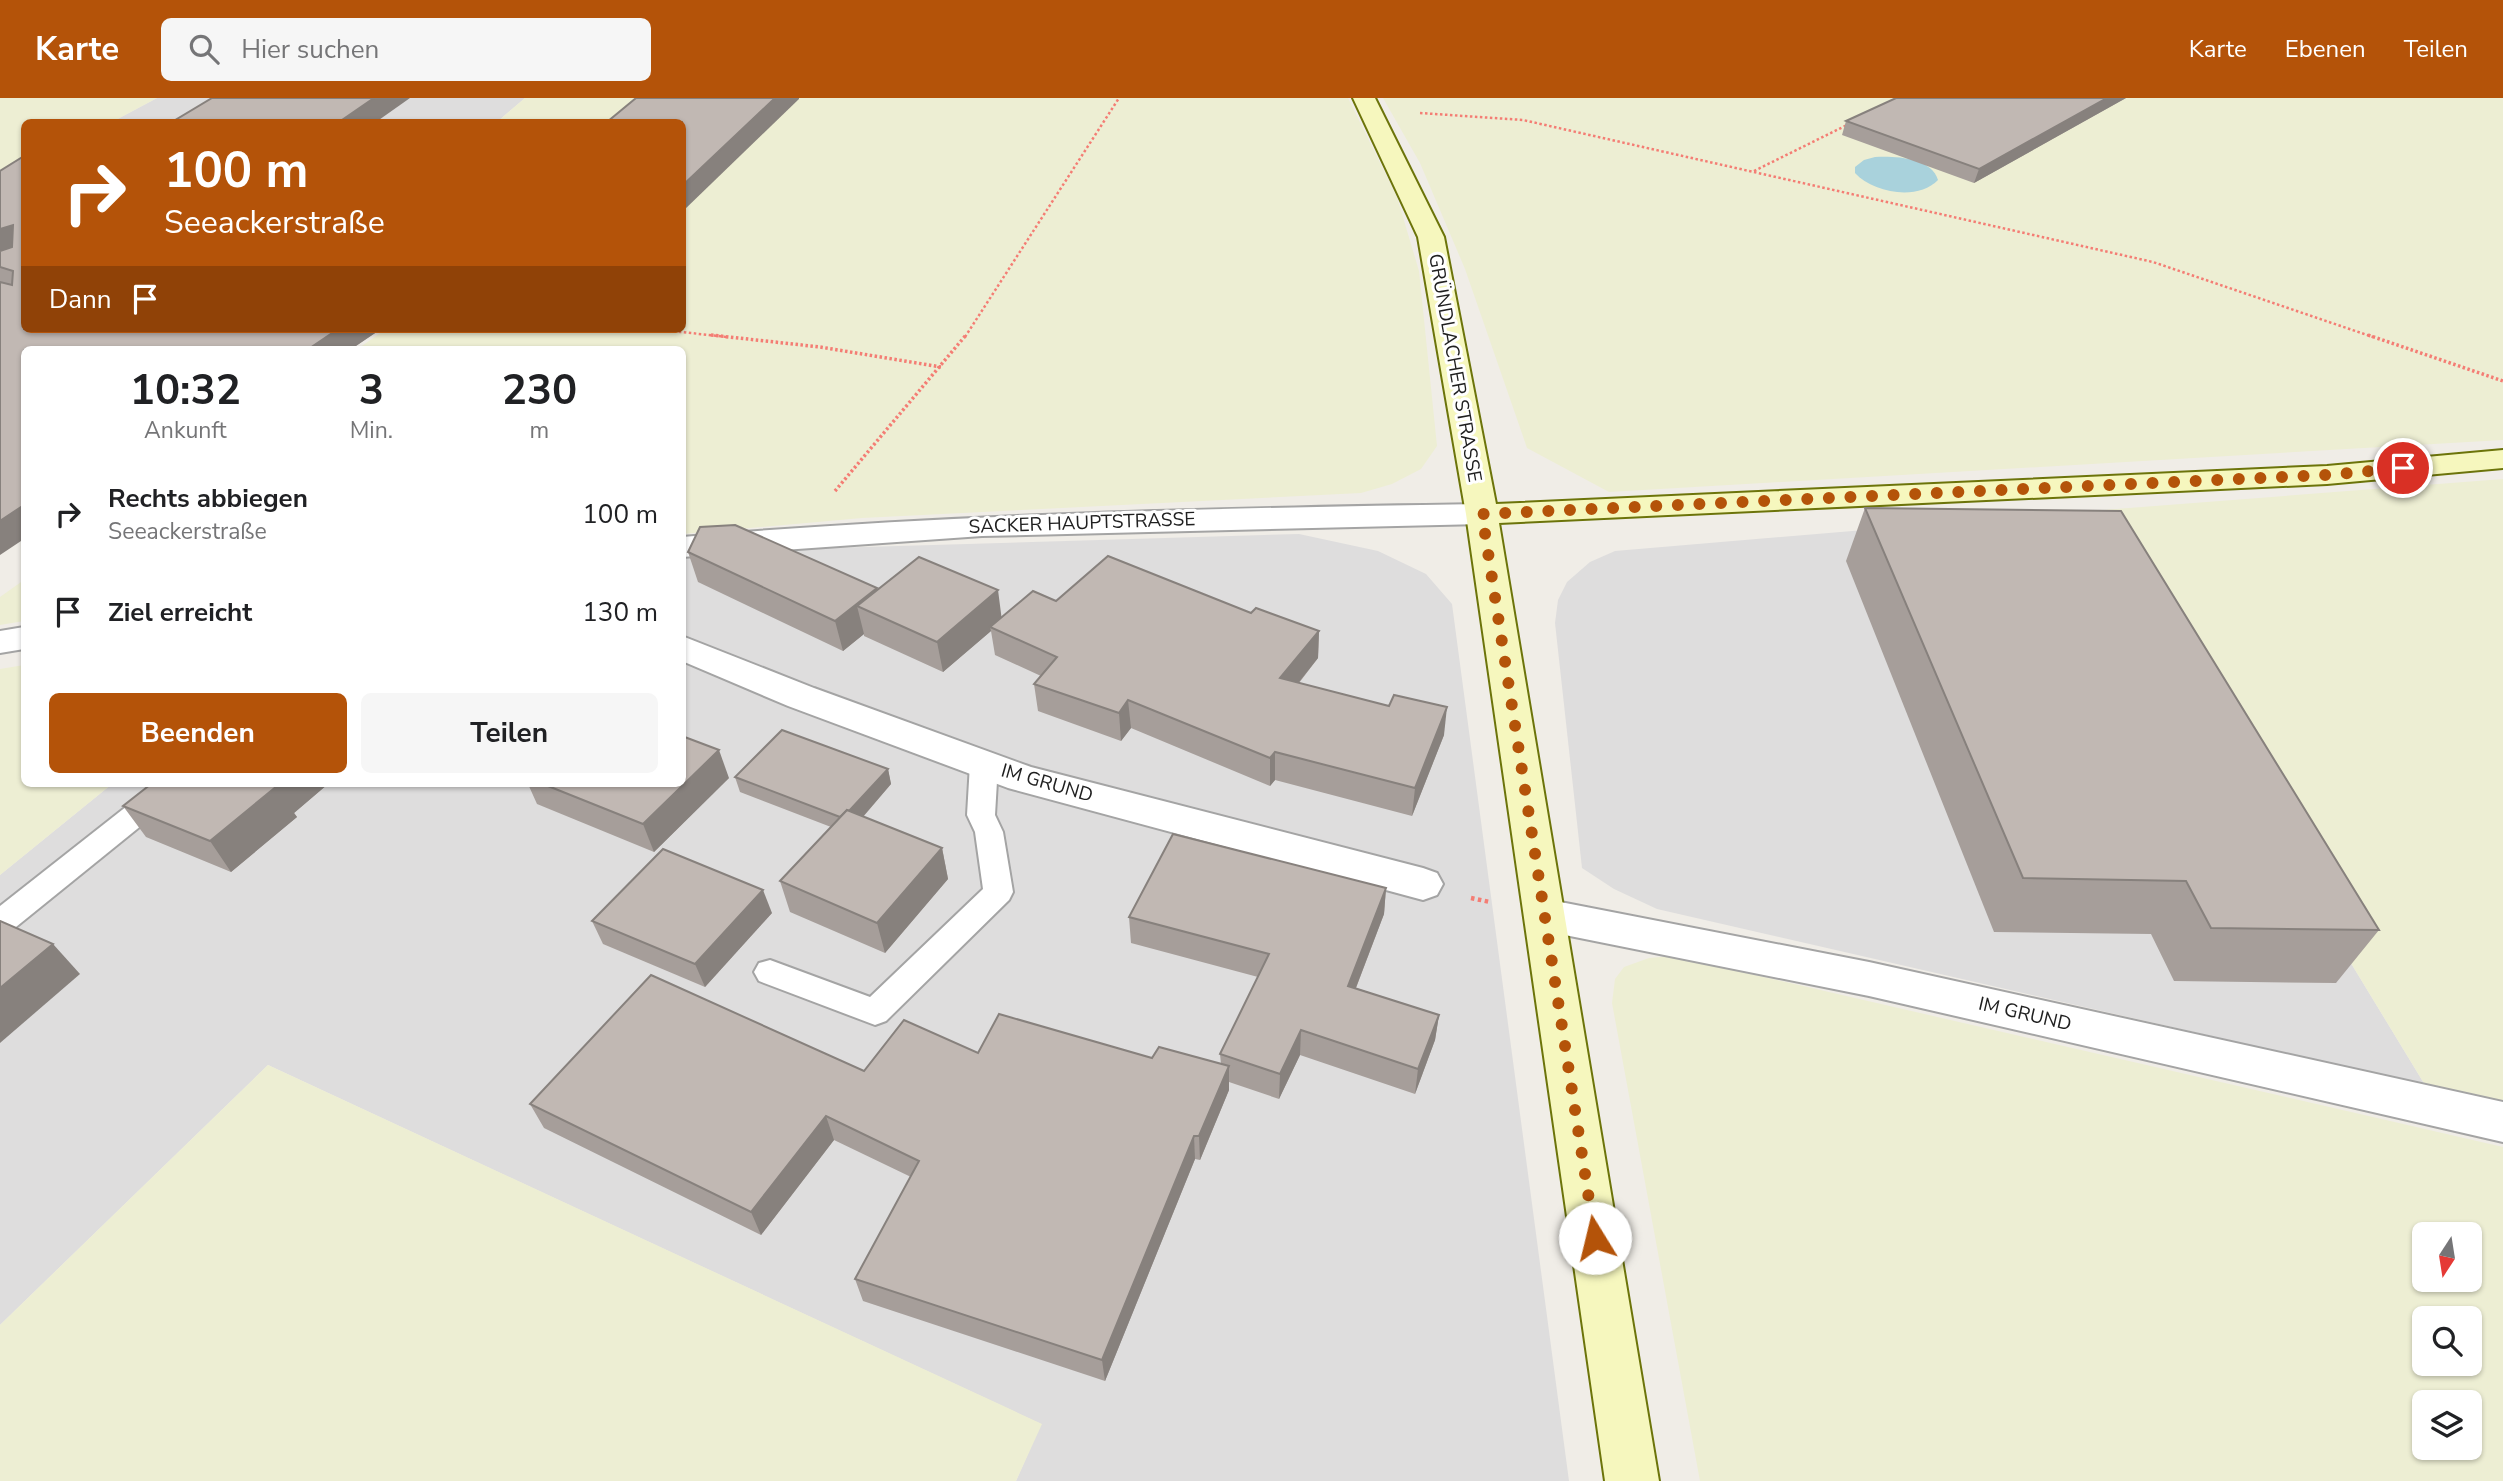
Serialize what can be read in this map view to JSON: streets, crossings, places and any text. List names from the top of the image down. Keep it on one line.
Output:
{"streets":{"main road":["GRÜNDLACHER STRASSE"],"street":["SACKER HAUPTSTRASSE","IM GRUND"]},"crossings":[["GRÜNDLACHER STRASSE","SACKER HAUPTSTRASSE"],["GRÜNDLACHER STRASSE","IM GRUND"]],"north":"bottom","page":{"header":"Karte","search":"Hier suchen","nav":["Karte","Ebenen","Teilen"],"turn":["100 m","Seeackerstraße"],"then":"Dann","eta":["10:32","Ankunft","3","Min.","230","m"],"list":[{"name":"Rechts abbiegen","note":"Seeackerstraße","value":"100 m"},{"name":"Ziel erreicht","value":"130 m"}],"buttons":["Beenden","Teilen"]}}
